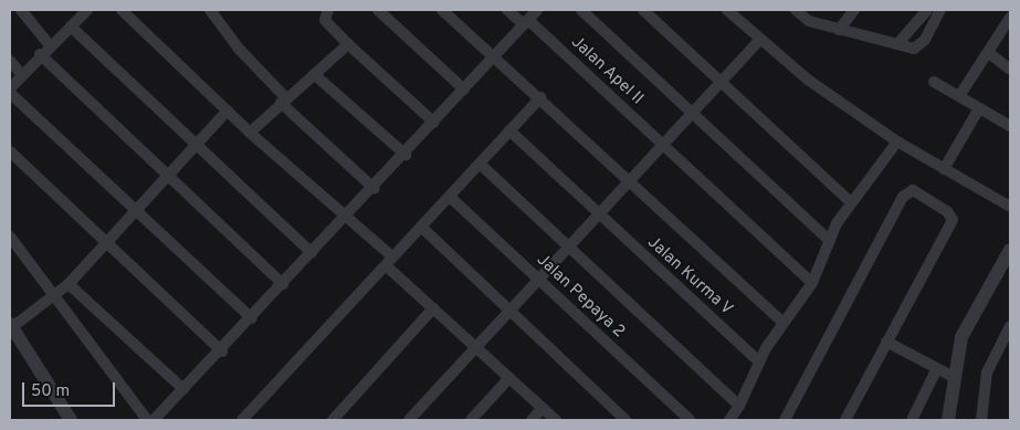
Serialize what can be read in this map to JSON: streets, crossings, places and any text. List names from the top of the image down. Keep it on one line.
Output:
{"streets":{"street":["Jalan Apel II","Jalan Kurma V","Jalan Pepaya 2"]},"scale_bar":"50 m"}
